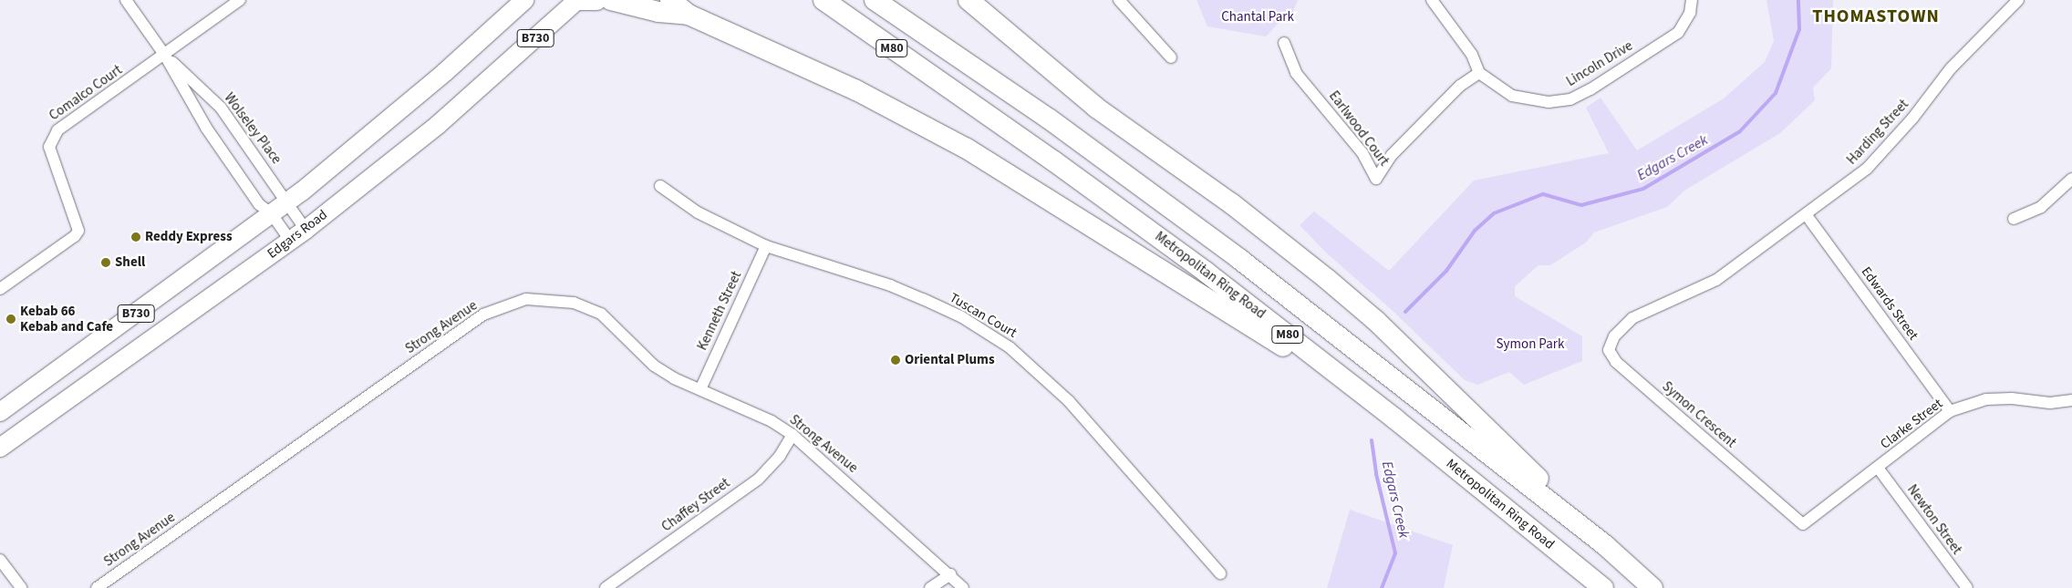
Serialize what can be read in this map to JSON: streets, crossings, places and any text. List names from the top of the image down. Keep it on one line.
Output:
{"streets":{"highway":["M80","Metropolitan Ring Road"],"main road":["B730","Edgars Road"],"street":["Lincoln Drive","Comalco Court","Wolseley Place","Earlwood Court","Harding Street","Edwards Street","Kenneth Street","Tuscan Court","Strong Avenue","Symon Crescent","Clarke Street","Chaffey Street","Newton Street"]},"crossings":[["B730","Wolseley Place"],["Lincoln Drive","Earlwood Court"],["Comalco Court","Wolseley Place"],["Wolseley Place","Edgars Road"],["Harding Street","Edwards Street"],["Harding Street","Symon Crescent"],["Edwards Street","Clarke Street"],["Kenneth Street","Tuscan Court"],["Kenneth Street","Strong Avenue"],["Strong Avenue","Chaffey Street"],["Symon Crescent","Clarke Street"],["Symon Crescent","Newton Street"],["Clarke Street","Newton Street"]],"districts":["THOMASTOWN"],"water":["Edgars Creek"],"parks":["Chantal Park","Symon Park"],"places":["Reddy Express","Shell","Kebab 66 Kebab and Cafe","Oriental Plums"]}
